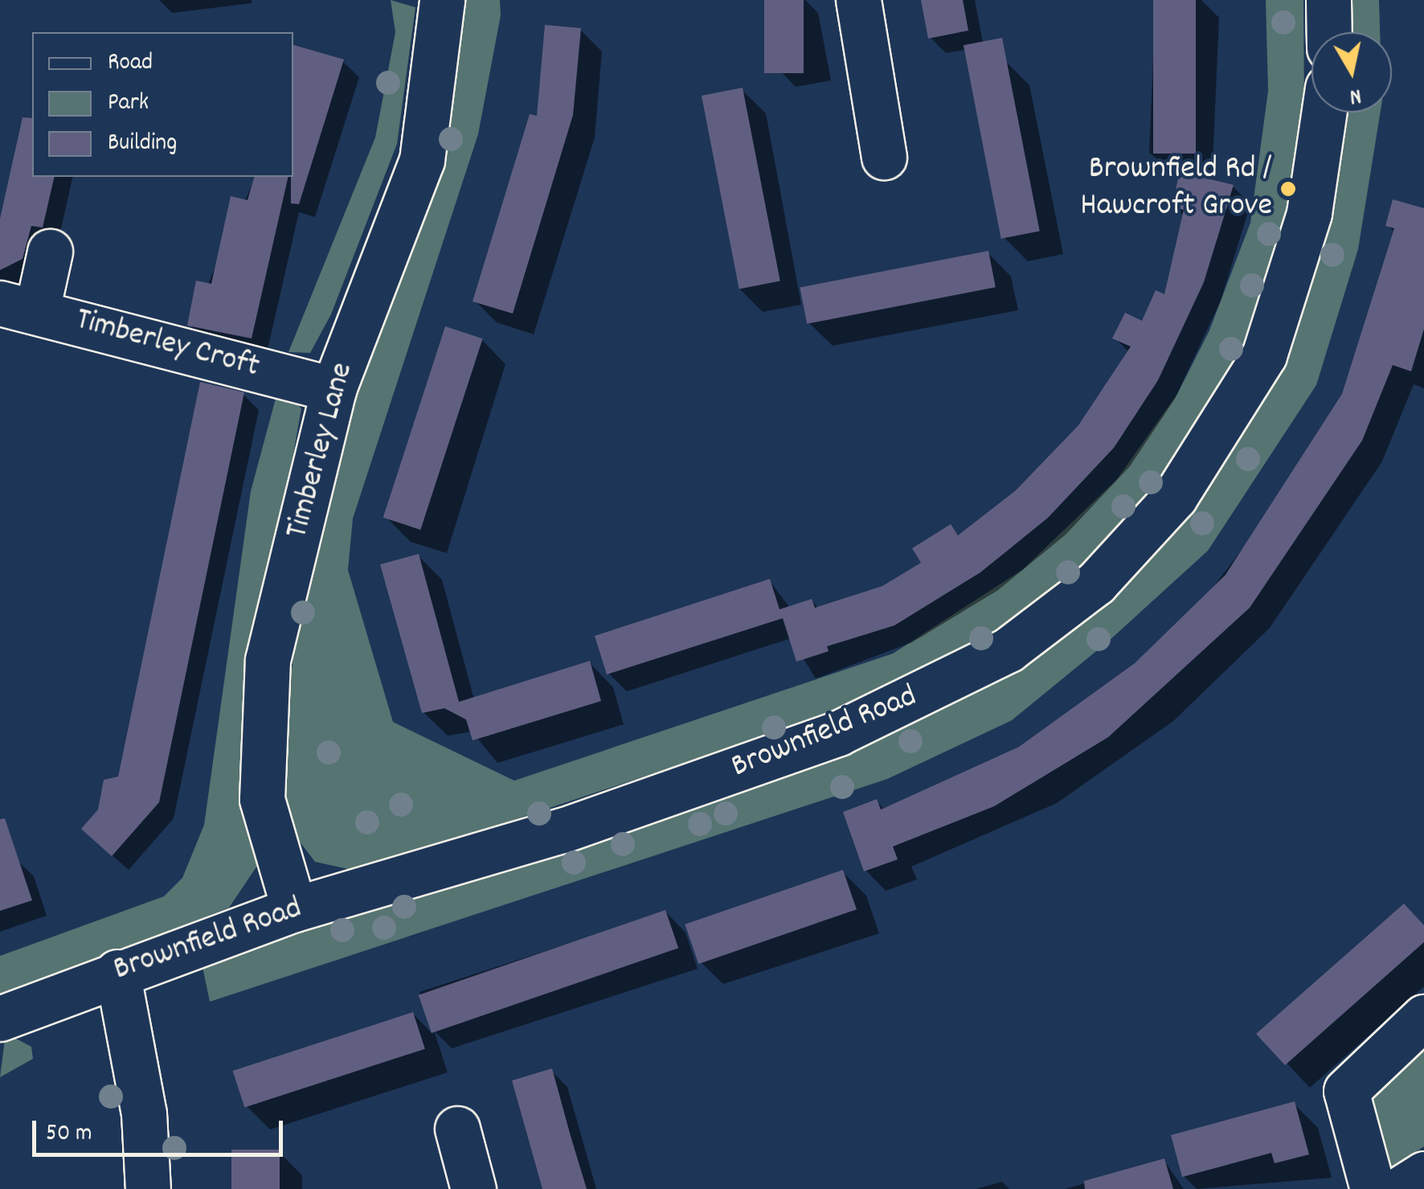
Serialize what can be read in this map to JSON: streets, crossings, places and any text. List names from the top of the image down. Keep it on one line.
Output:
{"streets":{"street":["Timberley Croft","Timberley Lane","Brownfield Road"]},"crossings":[["Timberley Croft","Timberley Lane"],["Timberley Lane","Brownfield Road"]],"places":["Brownfield Rd / Hawcroft Grove"],"legend":["Road","Park","Building"],"scale_bar":"50 m","north":"bottom"}
